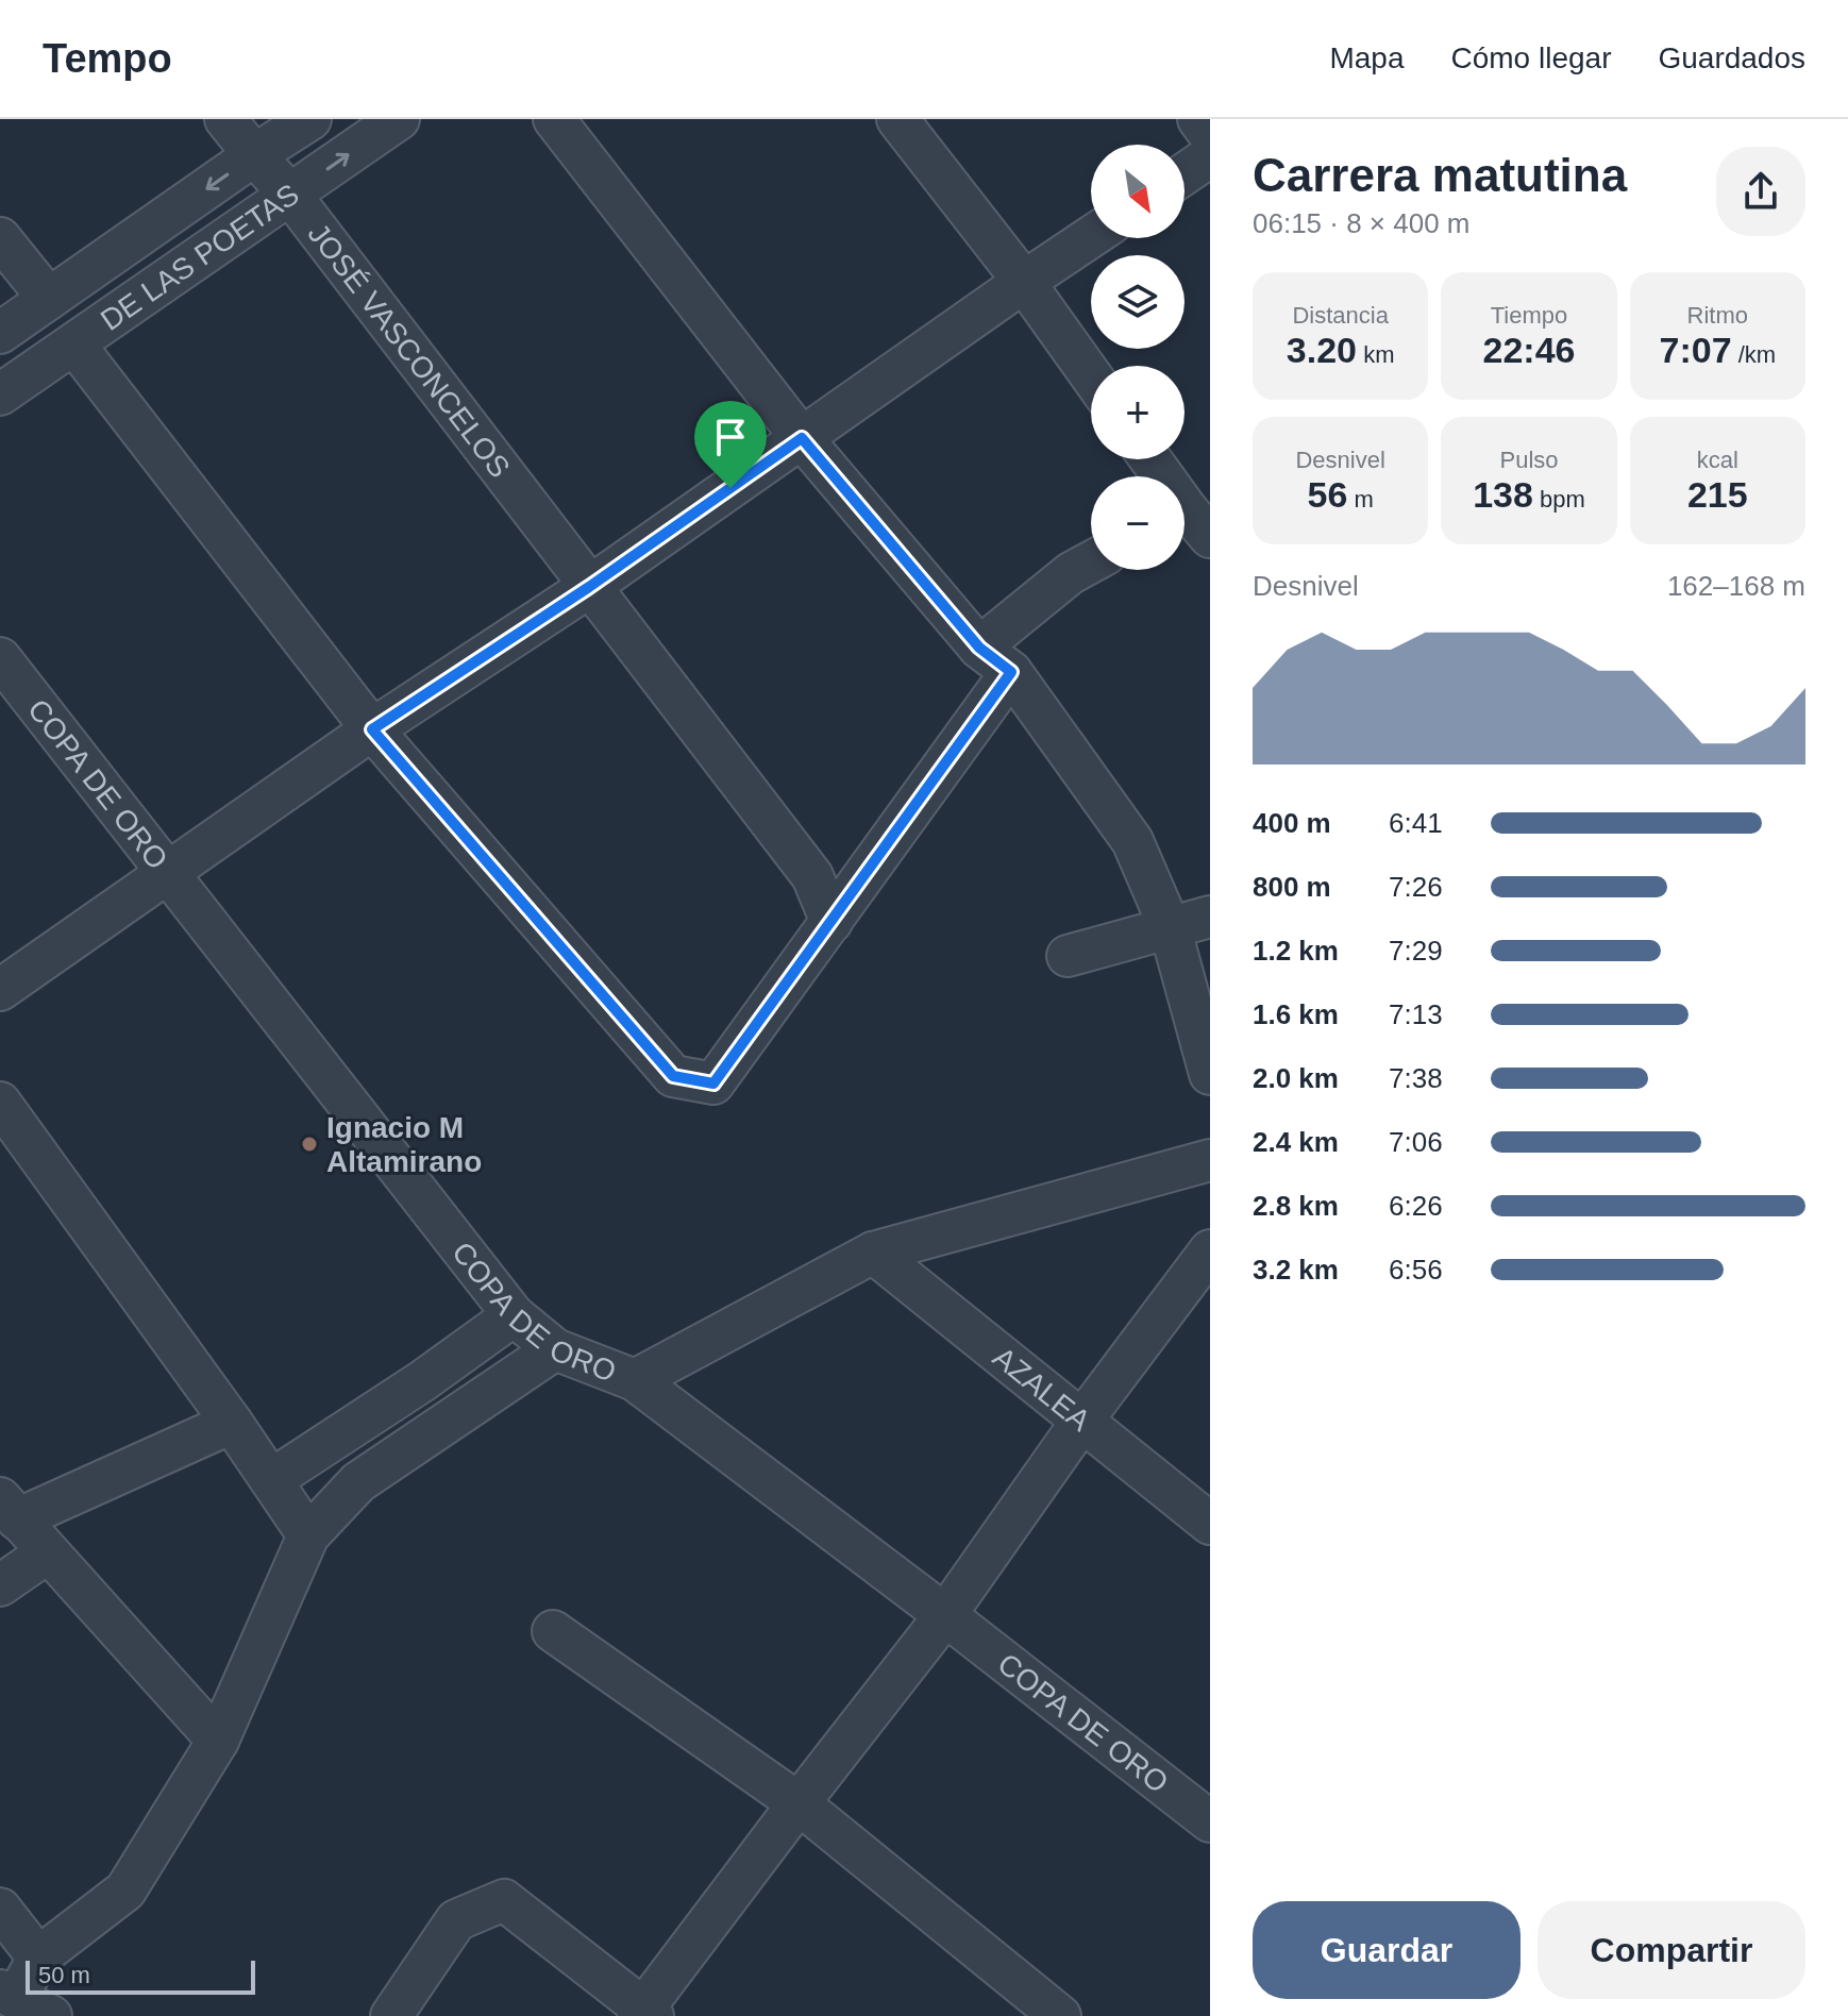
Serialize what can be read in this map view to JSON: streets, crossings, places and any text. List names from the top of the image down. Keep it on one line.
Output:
{"streets":{"street":["DE LAS POETAS","JOSÉ VASCONCELOS","COPA DE ORO","AZALEA"]},"crossings":[["DE LAS POETAS","JOSÉ VASCONCELOS"]],"places":["Ignacio M Altamirano"],"scale_bar":"50 m","north":"bottom right","page":{"header":"Tempo","nav":["Mapa","Cómo llegar","Guardados"],"heading":["Carrera matutina","06:15 · 8 × 400 m"],"map_buttons":["+","−"],"stats":[["Distancia","3.20 km"],["Tiempo","22:46"],["Ritmo","7:07 /km"],["Desnivel","56 m"],["Pulso","138 bpm"],["kcal","215"]],"chart":["Desnivel","162–168 m"],"list":[{"name":"400 m","note":"6:41"},{"name":"800 m","note":"7:26"},{"name":"1.2 km","note":"7:29"},{"name":"1.6 km","note":"7:13"},{"name":"2.0 km","note":"7:38"},{"name":"2.4 km","note":"7:06"},{"name":"2.8 km","note":"6:26"},{"name":"3.2 km","note":"6:56"}],"buttons":["Guardar","Compartir"],"scale":"50 m"}}
